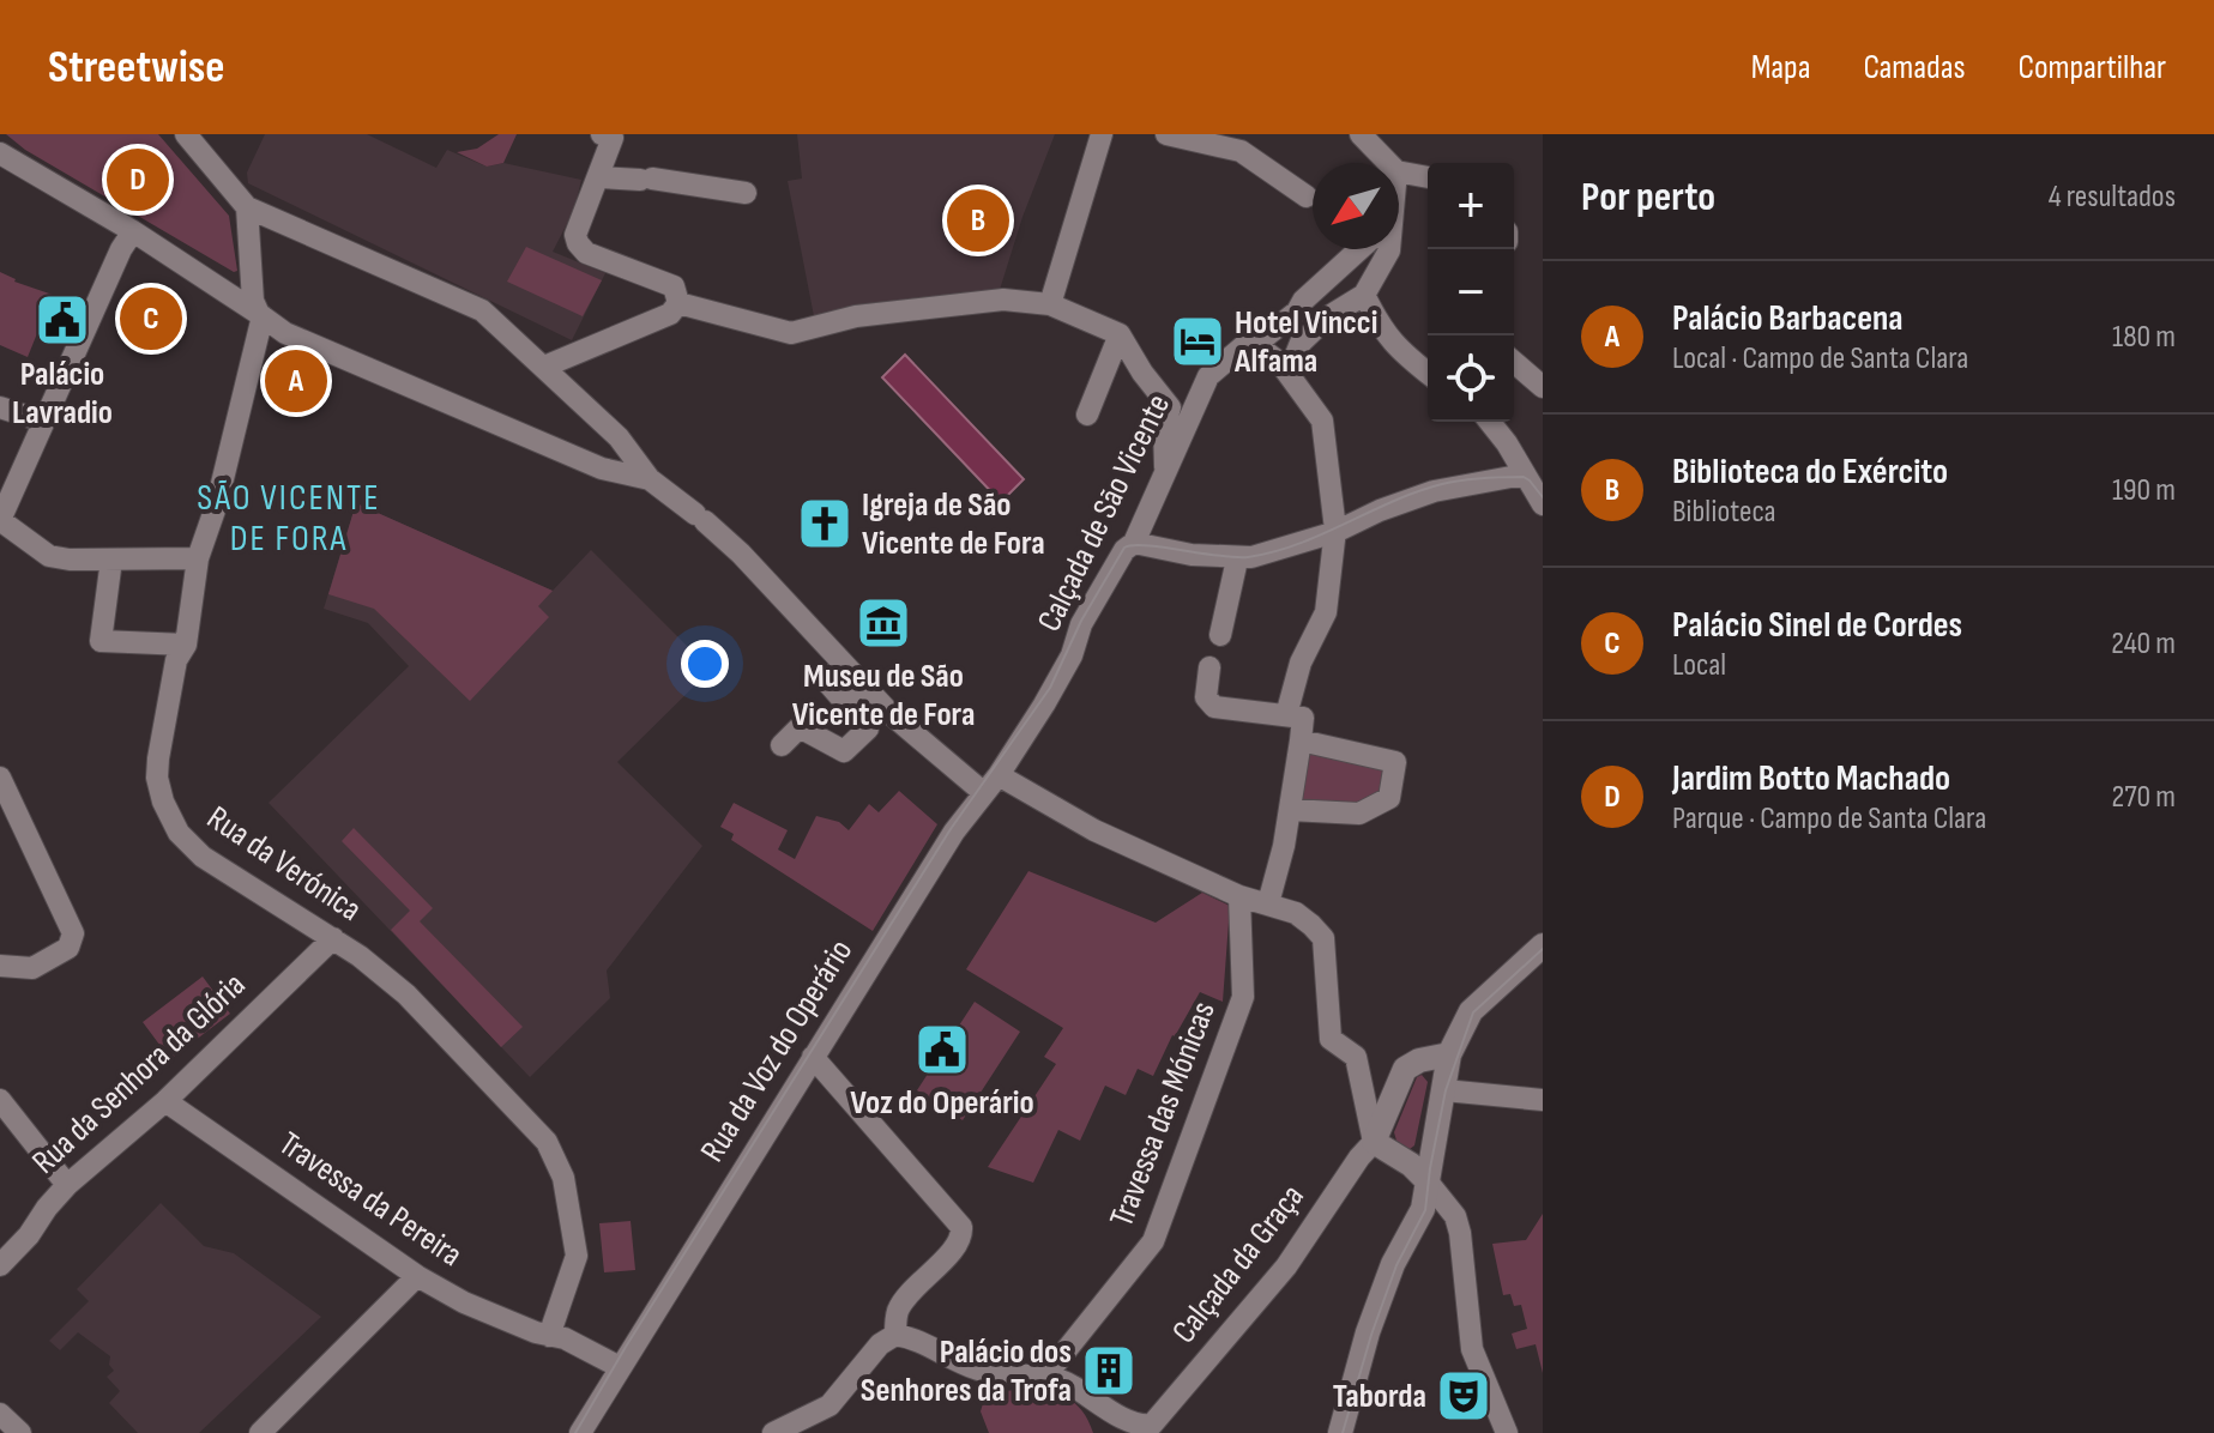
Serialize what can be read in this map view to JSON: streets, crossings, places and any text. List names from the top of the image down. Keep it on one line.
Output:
{"streets":{"street":["Calçada de São Vicente","Rua da Verónica","Rua da Voz do Operário","Rua da Senhora da Glória","Travessa das Mónicas","Travessa da Pereira","Calçada da Graça"]},"crossings":[["Calçada de São Vicente","Rua da Voz do Operário"],["Rua da Verónica","Rua da Senhora da Glória"],["Rua da Verónica","Travessa da Pereira"],["Rua da Voz do Operário","Travessa da Pereira"],["Rua da Senhora da Glória","Travessa da Pereira"],["Travessa das Mónicas","Calçada da Graça"]],"districts":["SÃO VICENTE DE FORA"],"places":{"public building":["Palácio Lavradio","Voz do Operário"],"hotel":["Hotel Vincci Alfama"],"church":["Igreja de São Vicente de Fora"],"museum":["Museu de São Vicente de Fora"],"building":["Palácio dos Senhores da Trofa"],"theatre":["Taborda"]},"north":"bottom left","page":{"header":"Streetwise","nav":["Mapa","Camadas","Compartilhar"],"heading":["Por perto","4 resultados"],"pins":["D","B","C","A"],"map_buttons":["+","−"],"list":[{"mark":"A","name":"Palácio Barbacena","note":"Local · Campo de Santa Clara","value":"180 m"},{"mark":"B","name":"Biblioteca do Exército","note":"Biblioteca","value":"190 m"},{"mark":"C","name":"Palácio Sinel de Cordes","note":"Local","value":"240 m"},{"mark":"D","name":"Jardim Botto Machado","note":"Parque · Campo de Santa Clara","value":"270 m"}]}}
